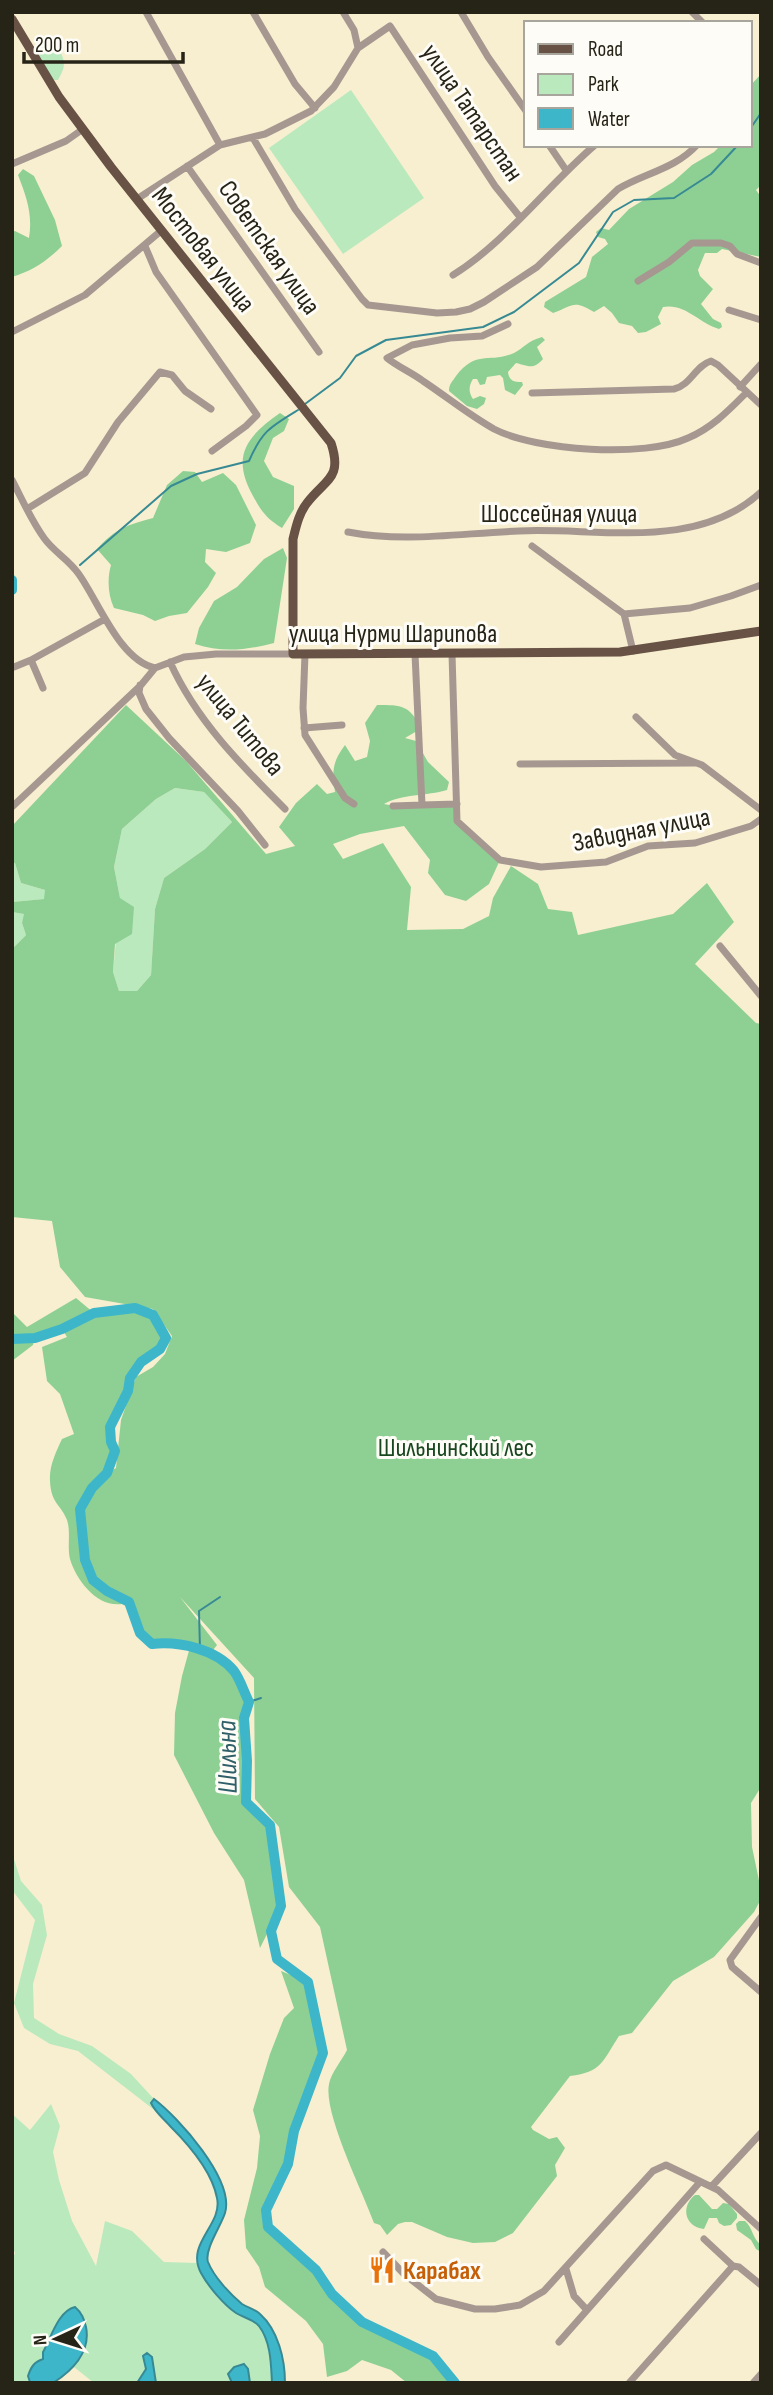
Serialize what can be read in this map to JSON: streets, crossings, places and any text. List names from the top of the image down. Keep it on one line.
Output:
{"streets":{"main road":["Мостовая улица","улица Нурми Шарипова"],"street":["улица Татарстан","Советская улица","Шоссейная улица","улица Титова","Завидная улица"]},"crossings":[["улица Татарстан","Советская улица"],["Советская улица","Мостовая улица"],["Мостовая улица","улица Нурми Шарипова"],["улица Нурми Шарипова","улица Титова"],["улица Нурми Шарипова","Завидная улица"]],"water":["Шильна"],"parks":["Шильнинский лес"],"places":{"restaurant":["Карабах"]},"legend":["Road","Park","Water"],"scale_bar":"200 m","north":"left"}
